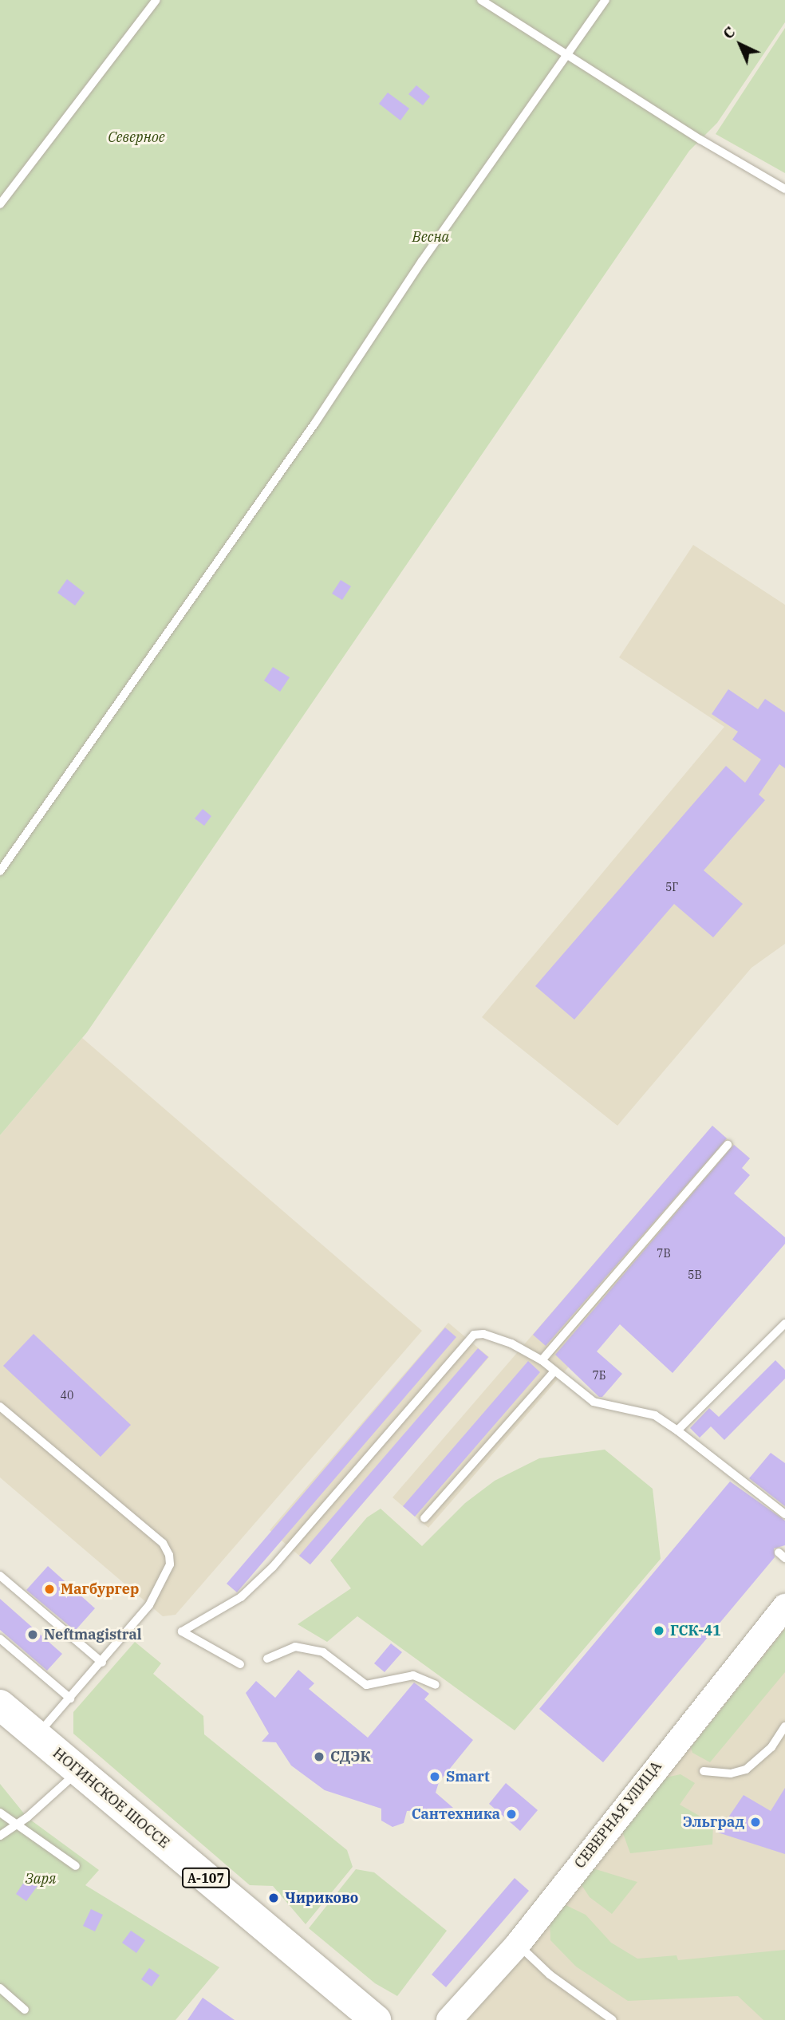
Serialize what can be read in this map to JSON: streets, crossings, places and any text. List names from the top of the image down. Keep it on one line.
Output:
{"streets":{"highway":["НОГИНСКОЕ ШОССЕ","А-107"],"main road":["СЕВЕРНАЯ УЛИЦА"]},"parks":["Северное","Весна","Заря"],"places":["Магбургер","ГСК-41","Neftmagistral","СДЭК","Smart","Сантехника","Эльград","Чириково"],"house_numbers":["5Г","7В","5В","7Б","40"],"north":"top left"}
